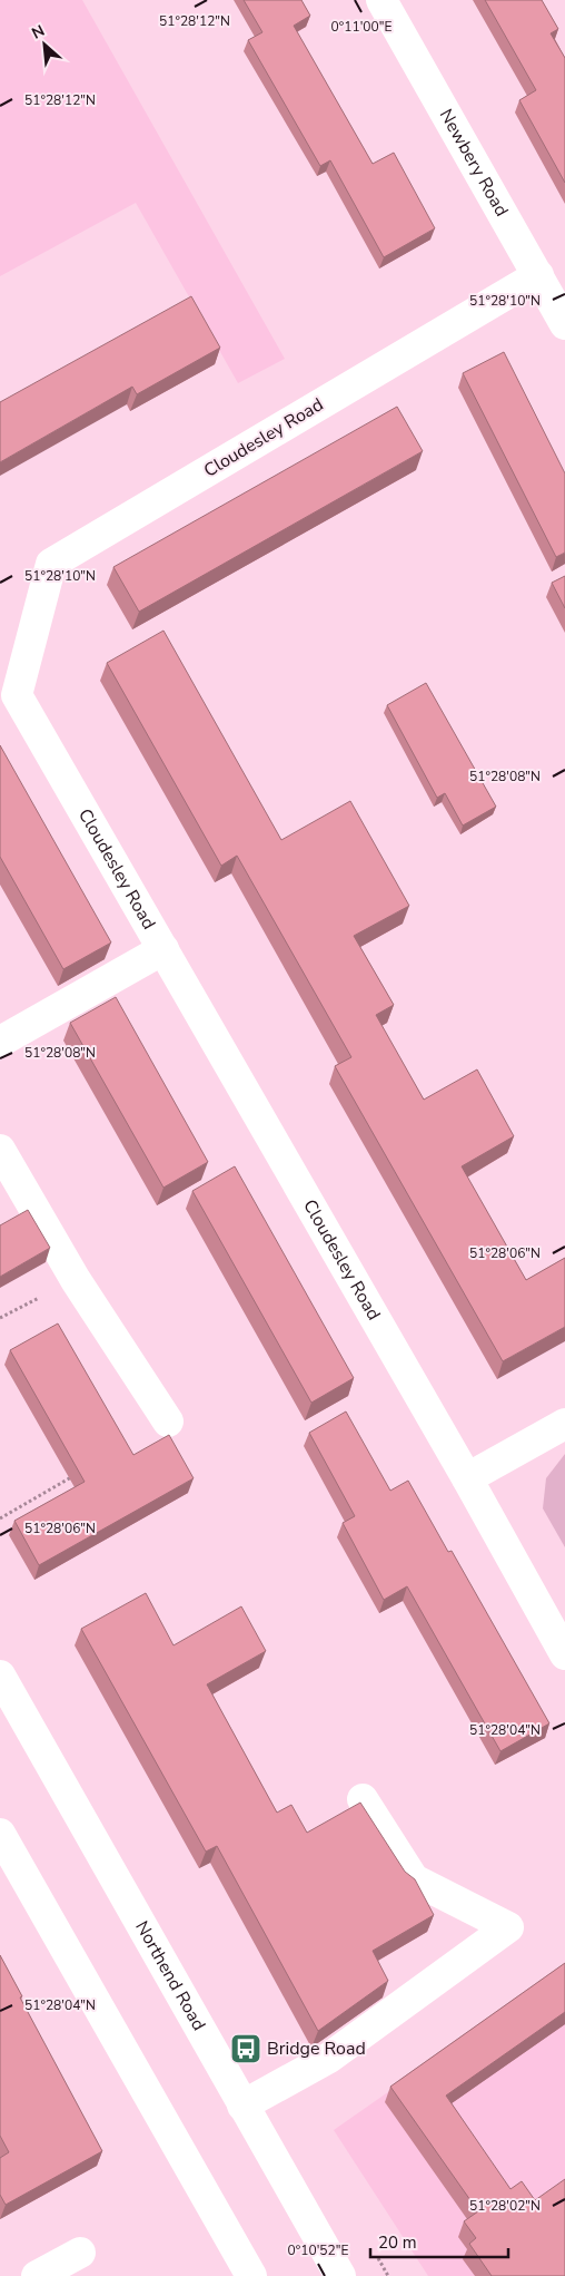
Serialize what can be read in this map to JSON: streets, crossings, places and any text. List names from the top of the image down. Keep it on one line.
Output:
{"streets":{"street":["Newbery Road","Cloudesley Road","Northend Road"]},"crossings":[["Newbery Road","Cloudesley Road"]],"places":{"bus stop":["Bridge Road"]},"scale_bar":"20 m","north":"top left","coordinates":["51°28'12\"N","0°11'00\"E","51°28'10\"N","51°28'08\"N","51°28'06\"N","51°28'04\"N","51°28'02\"N","0°10'52\"E"]}
